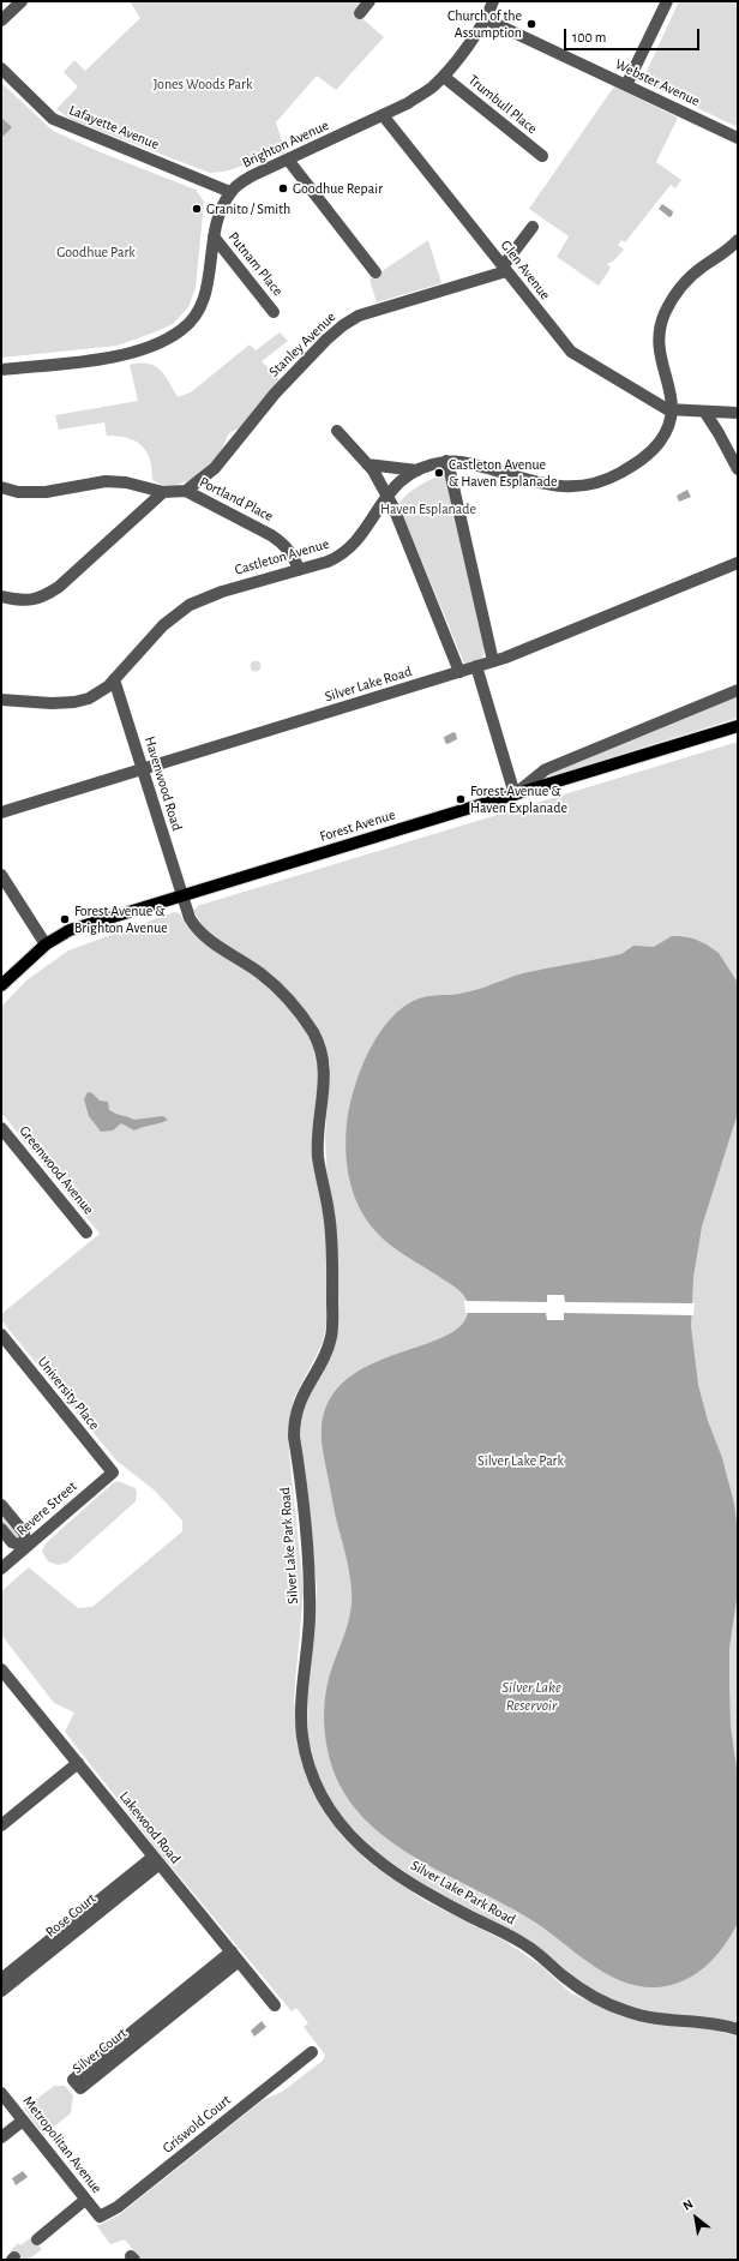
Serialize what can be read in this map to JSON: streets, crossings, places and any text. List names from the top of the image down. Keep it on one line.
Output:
{"streets":{"main road":["Forest Avenue"],"street":["Webster Avenue","Trumbull Place","Lafayette Avenue","Brighton Avenue","Putnam Place","Glen Avenue","Stanley Avenue","Portland Place","Castleton Avenue","Silver Lake Road","Havenwood Road","Greenwood Avenue","University Place","Revere Street","Silver Lake Park Road","Lakewood Road","Rose Court","Silver Court","Griswold Court","Metropolitan Avenue"]},"crossings":[["Webster Avenue","Brighton Avenue"],["Trumbull Place","Brighton Avenue"],["Lafayette Avenue","Brighton Avenue"],["Brighton Avenue","Putnam Place"],["Brighton Avenue","Glen Avenue"],["Glen Avenue","Stanley Avenue"],["Glen Avenue","Castleton Avenue"],["Stanley Avenue","Portland Place"],["Portland Place","Castleton Avenue"],["Castleton Avenue","Havenwood Road"],["Silver Lake Road","Havenwood Road"],["Havenwood Road","Forest Avenue"],["Havenwood Road","Silver Lake Park Road"],["Forest Avenue","Silver Lake Park Road"],["University Place","Revere Street"],["Lakewood Road","Rose Court"],["Lakewood Road","Silver Court"],["Griswold Court","Metropolitan Avenue"]],"water":["Silver Lake Reservoir"],"parks":["Jones Woods Park","Goodhue Park","Haven Esplanade","Silver Lake Park"],"places":["Church of the Assumption","Goodhue Repair","Granito / Smith","Castleton Avenue & Haven Esplanade","Forest Avenue & Haven Explanade","Forest Avenue & Brighton Avenue"],"scale_bar":"100 m","north":"top left"}
